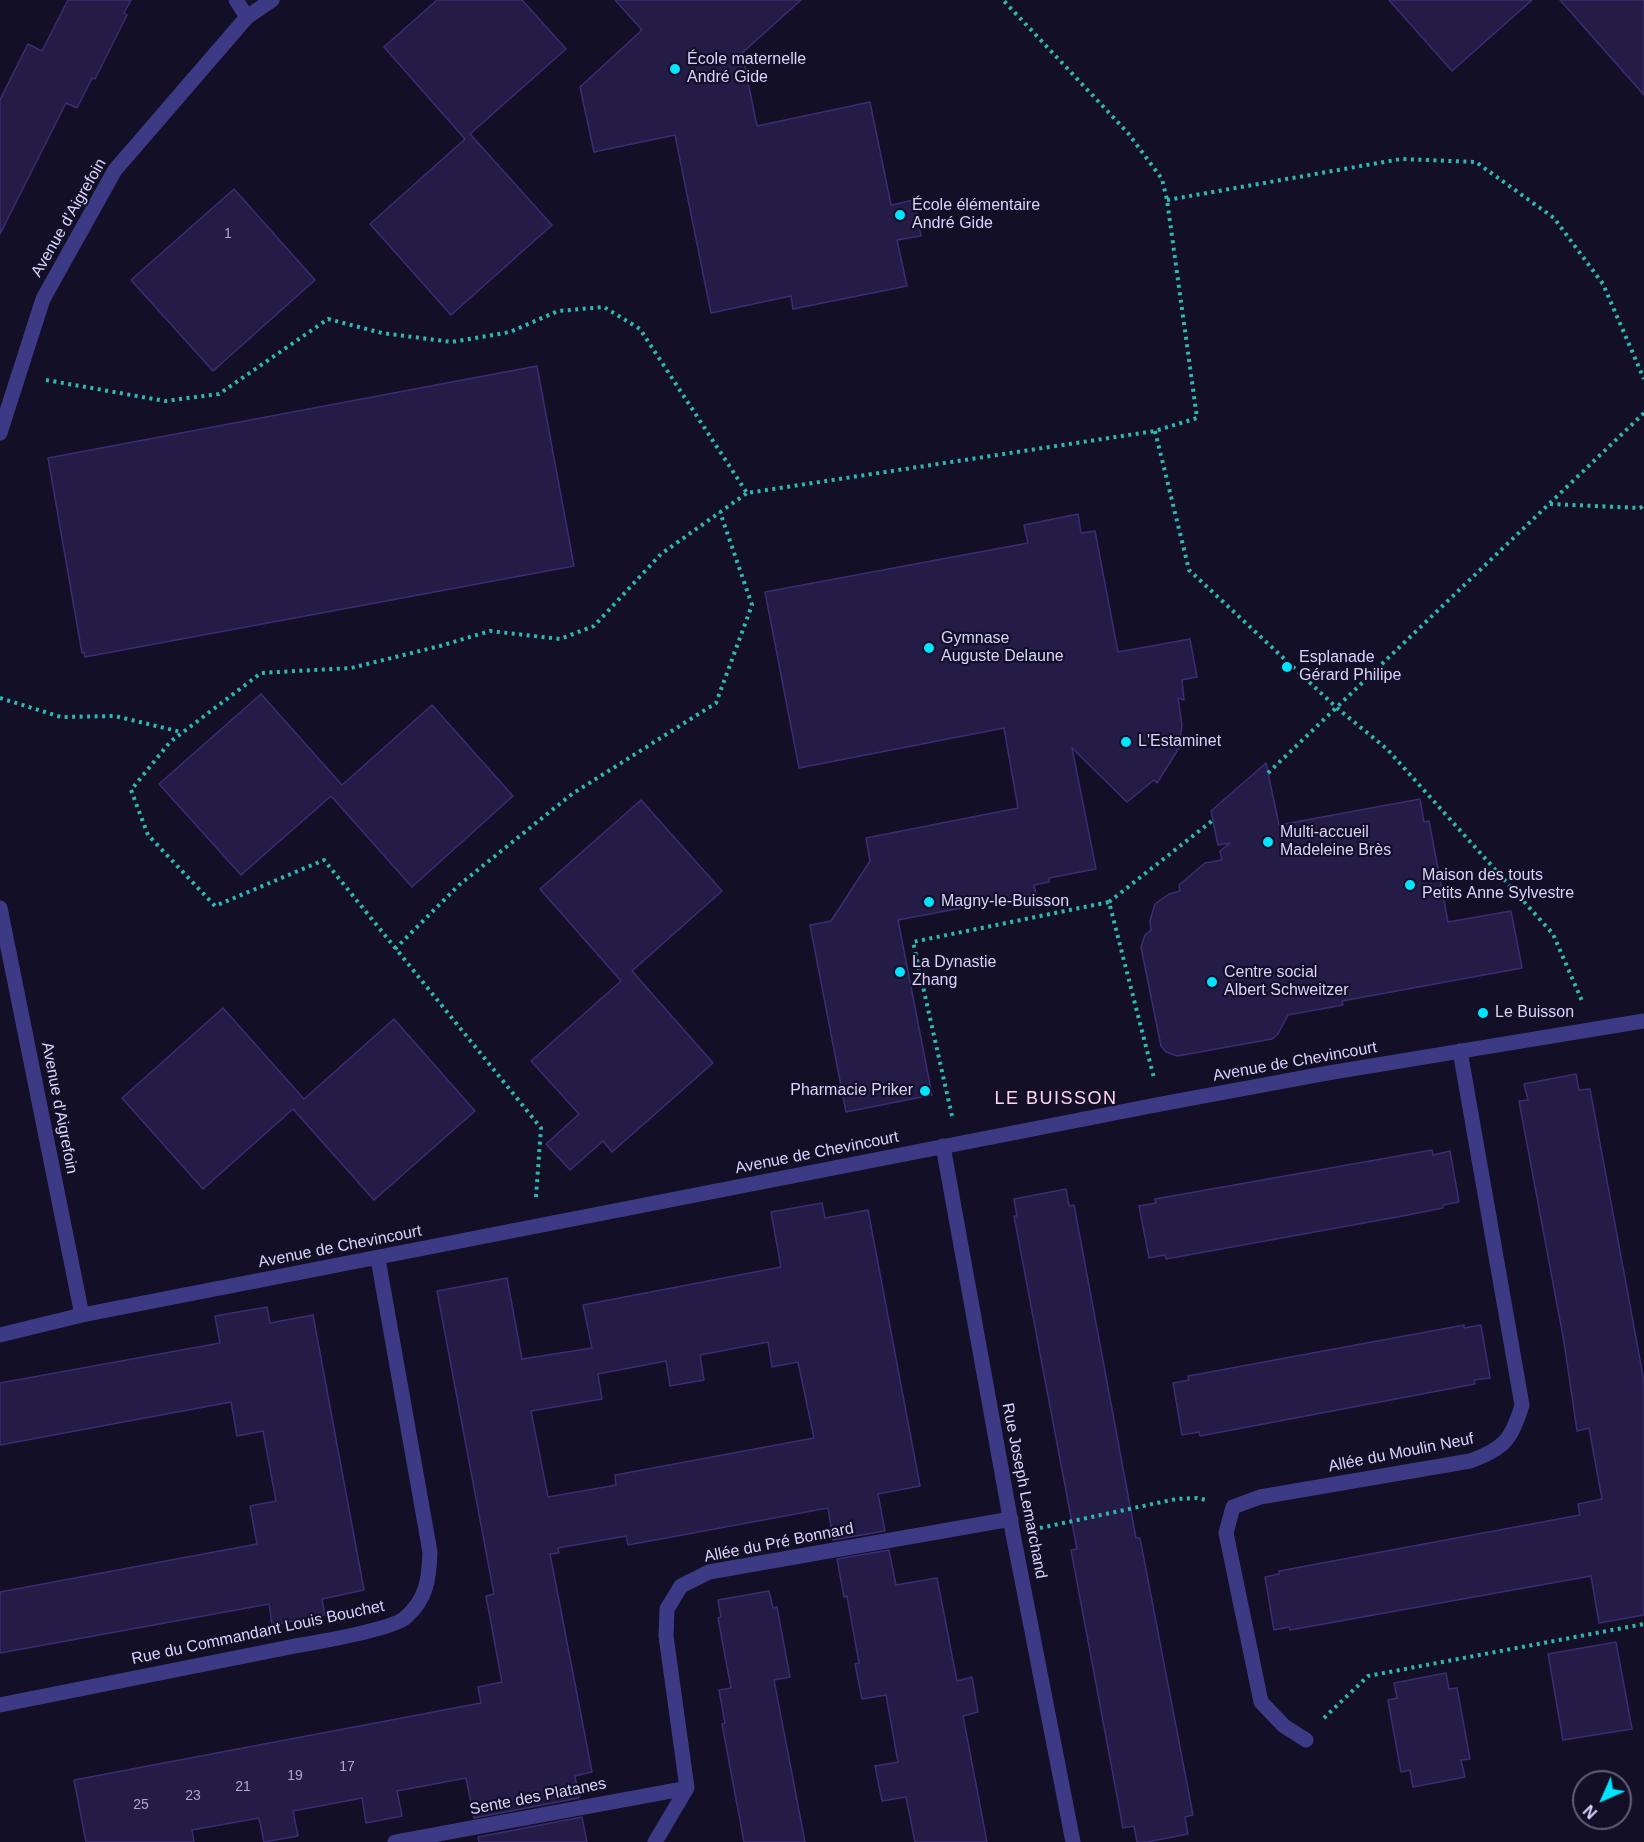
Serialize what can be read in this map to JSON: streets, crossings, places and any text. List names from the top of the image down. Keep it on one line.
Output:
{"streets":{"street":["Avenue d'Aigrefoin","Avenue de Chevincourt","Allée du Moulin Neuf","Rue Joseph Lemarchand","Allée du Pré Bonnard","Rue du Commandant Louis Bouchet","Sente des Platanes"]},"crossings":[["Avenue d'Aigrefoin","Avenue de Chevincourt"],["Avenue de Chevincourt","Allée du Moulin Neuf"],["Avenue de Chevincourt","Rue Joseph Lemarchand"],["Avenue de Chevincourt","Rue du Commandant Louis Bouchet"],["Rue Joseph Lemarchand","Allée du Pré Bonnard"],["Allée du Pré Bonnard","Sente des Platanes"]],"districts":["LE BUISSON"],"places":["École maternelle André Gide","École élémentaire André Gide","Gymnase Auguste Delaune","Esplanade Gérard Philipe","L'Estaminet","Multi-accueil Madeleine Brès","Maison des touts Petits Anne Sylvestre","Magny-le-Buisson","La Dynastie Zhang","Centre social Albert Schweitzer","Le Buisson","Pharmacie Priker"],"house_numbers":["1","17","19","21","23","25"],"north":"bottom left"}
